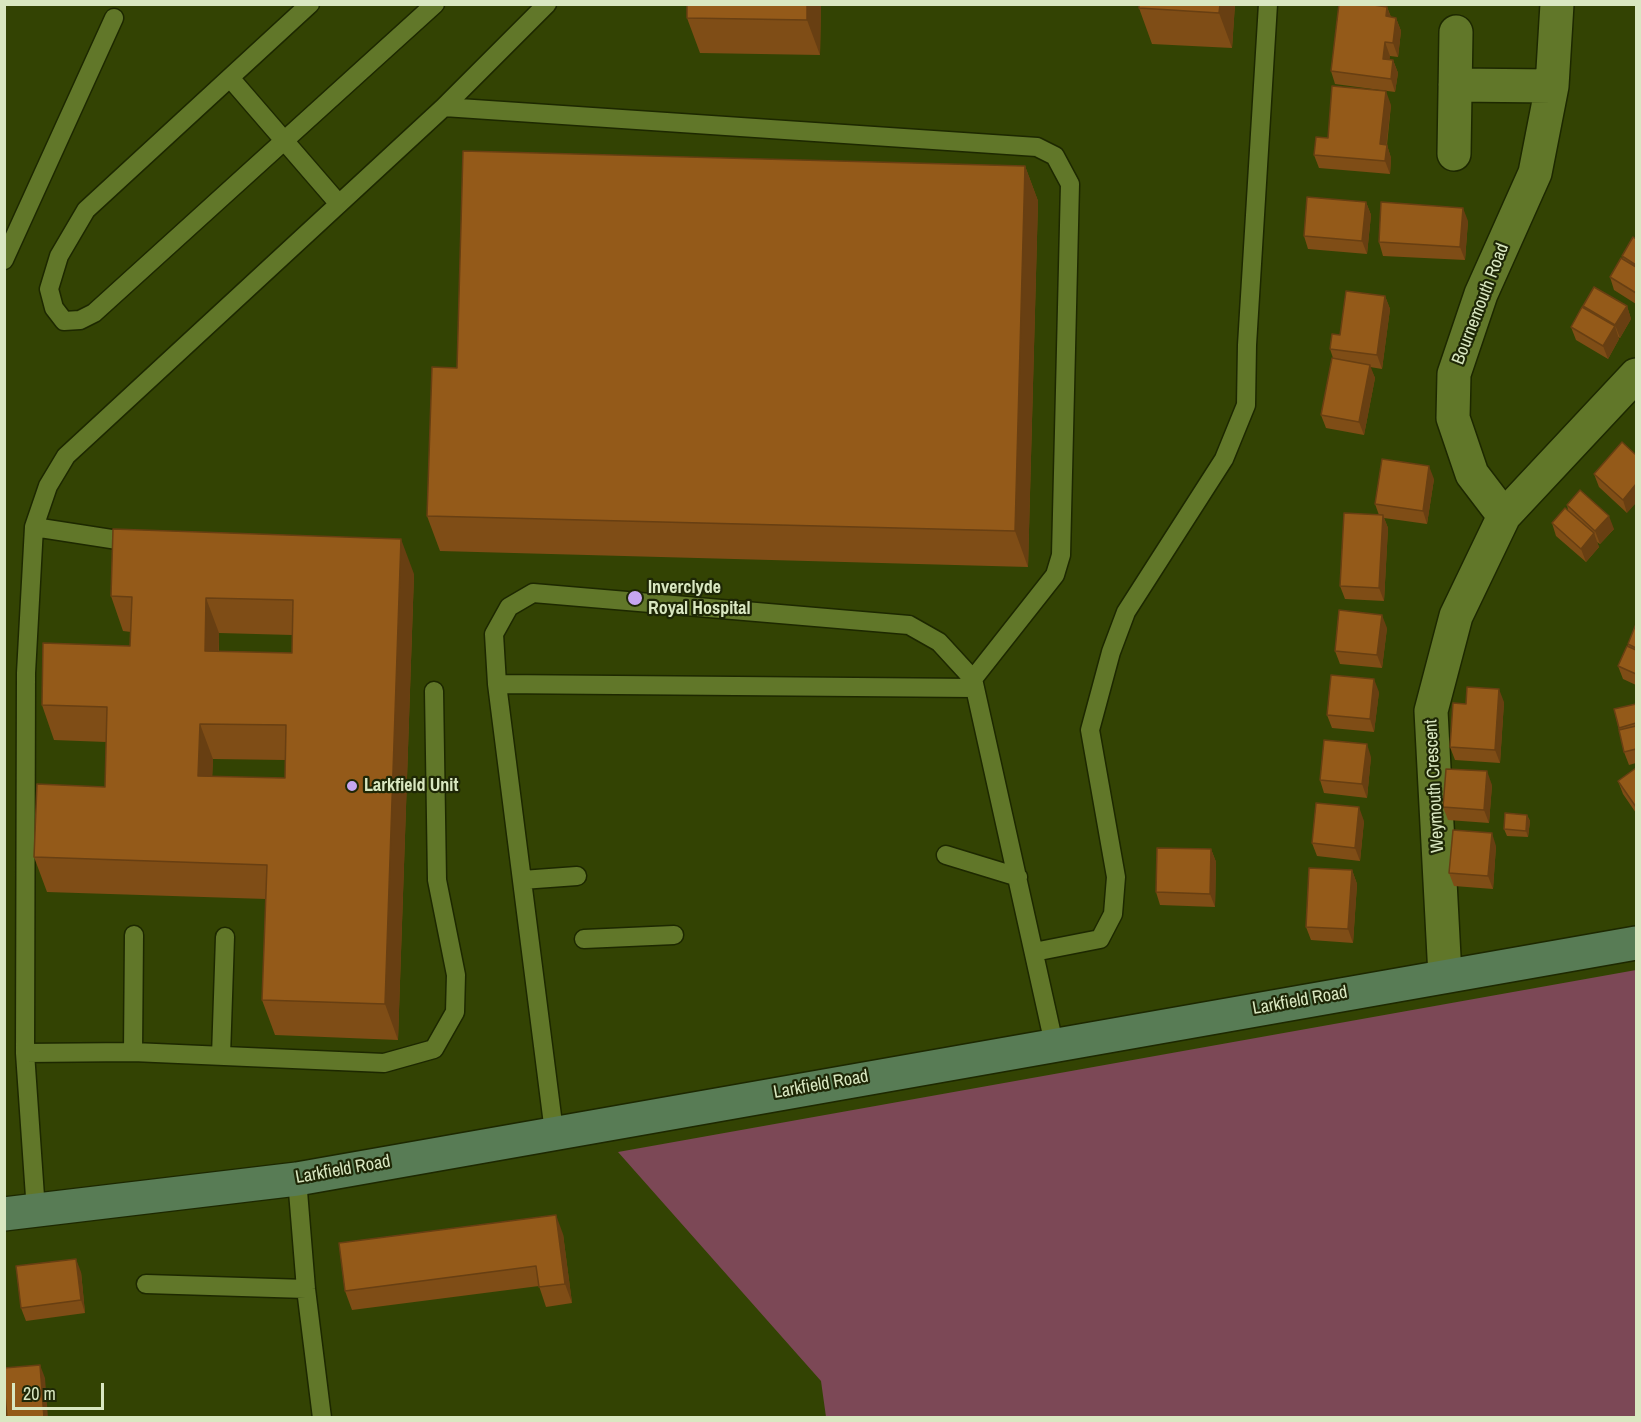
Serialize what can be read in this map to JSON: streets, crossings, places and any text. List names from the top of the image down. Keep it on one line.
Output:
{"streets":{"street":["Bournemouth Road","Weymouth Crescent","Larkfield Road"]},"crossings":[["Bournemouth Road","Weymouth Crescent"],["Weymouth Crescent","Larkfield Road"]],"places":["Inverclyde Royal Hospital","Larkfield Unit"],"scale_bar":"20 m"}
